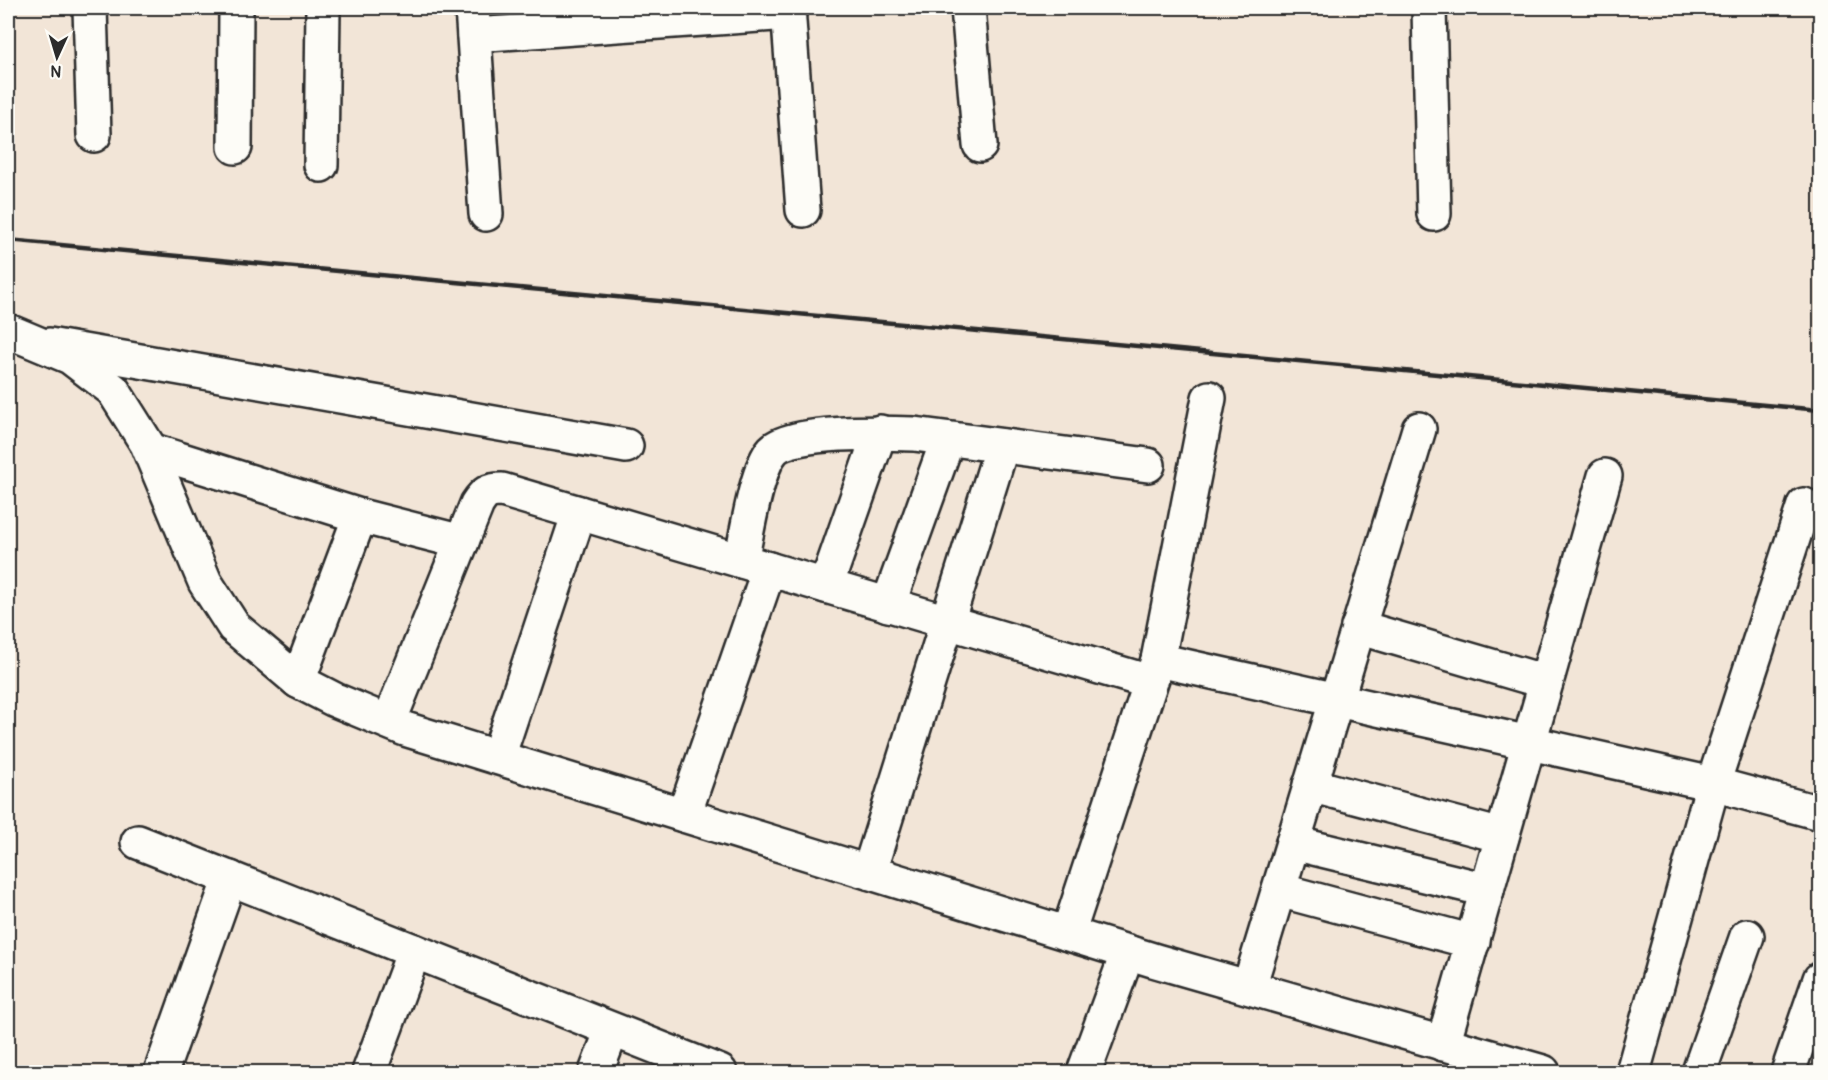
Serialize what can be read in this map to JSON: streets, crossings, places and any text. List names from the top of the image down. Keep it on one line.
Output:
{"north":"bottom"}
